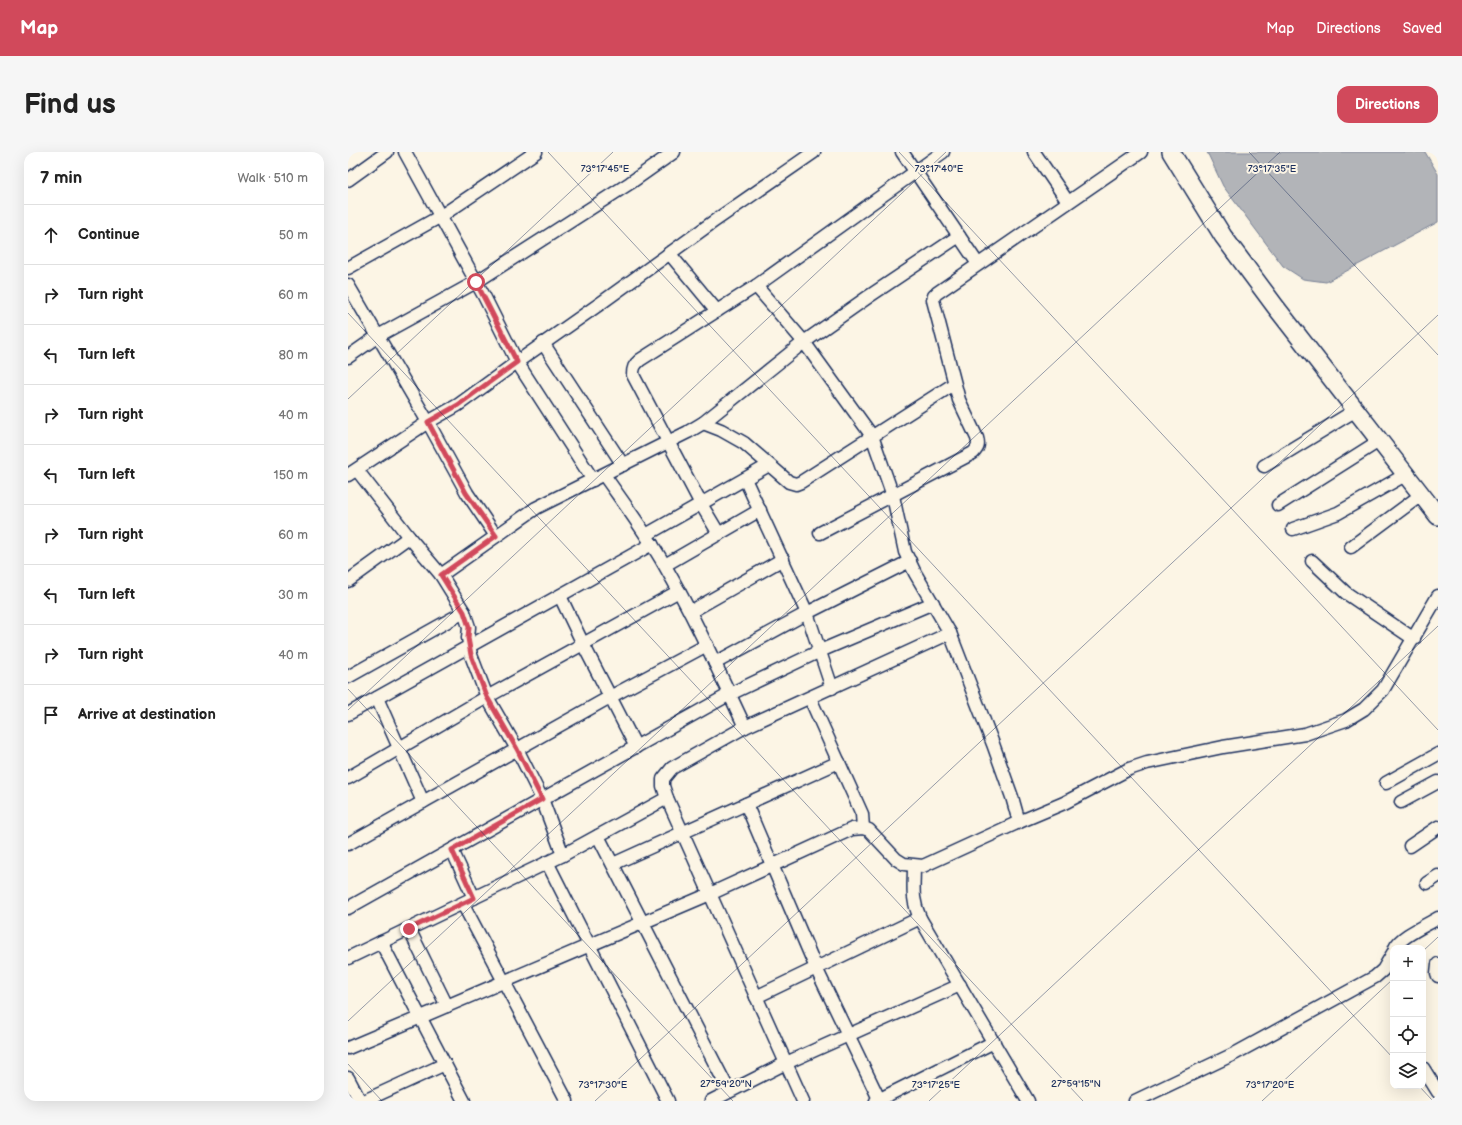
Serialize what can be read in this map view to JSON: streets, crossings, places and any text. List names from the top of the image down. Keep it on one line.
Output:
{"page":{"header":"Map","nav":["Map","Directions","Saved"],"buttons":"Directions","title":"Find us","heading":["7 min","Walk · 510 m"],"list":[["Continue","50 m"],["Turn right","60 m"],["Turn left","80 m"],["Turn right","40 m"],["Turn left","150 m"],["Turn right","60 m"],["Turn left","30 m"],["Turn right","40 m"],"Arrive at destination"],"map_buttons":["+","−"]},"coordinates":["73°17'45\"E","73°17'40\"E","73°17'35\"E","27°59'20\"N","27°59'15\"N","73°17'30\"E","73°17'25\"E","73°17'20\"E"]}
